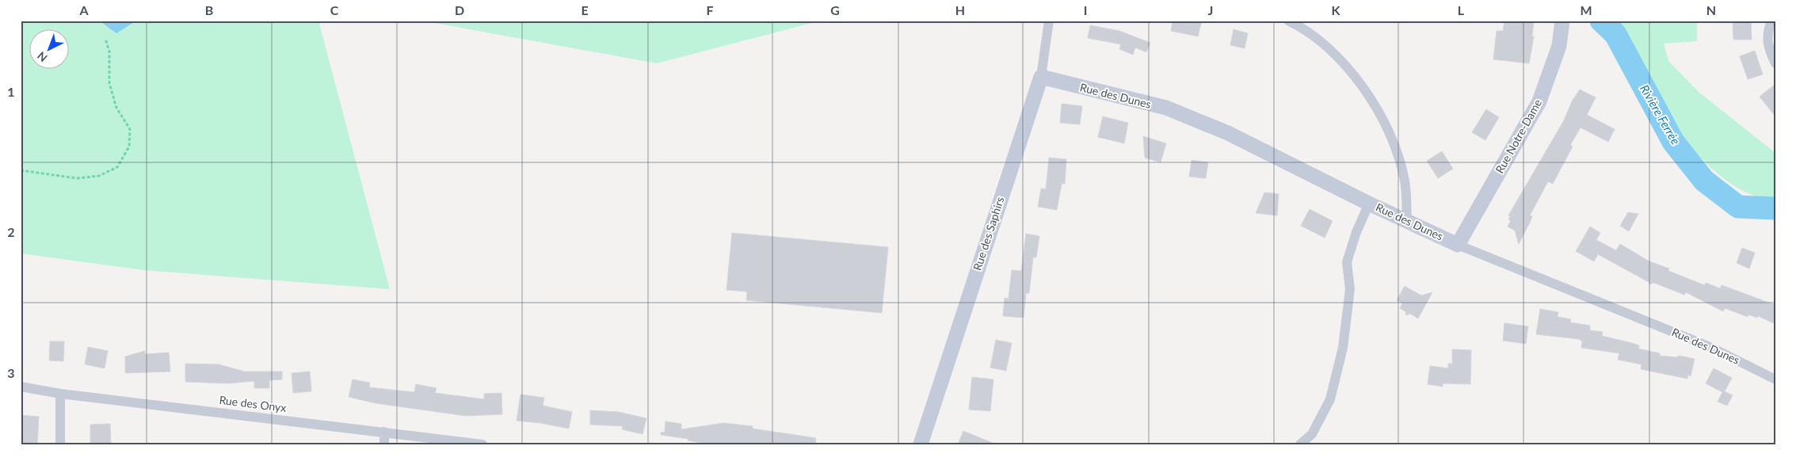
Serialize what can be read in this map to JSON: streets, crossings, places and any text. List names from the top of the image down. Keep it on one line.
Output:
{"streets":{"street":["Rue des Dunes","Rue Notre-Dame","Rue des Saphirs","Rue des Onyx"]},"crossings":[["Rue des Dunes","Rue Notre-Dame"],["Rue des Dunes","Rue des Saphirs"]],"water":["Rivière Ferrée"],"north":"bottom left","grid":{"columns":["A","B","C","D","E","F","G","H","I","J","K","L","M","N"],"rows":["1","2","3"]}}
